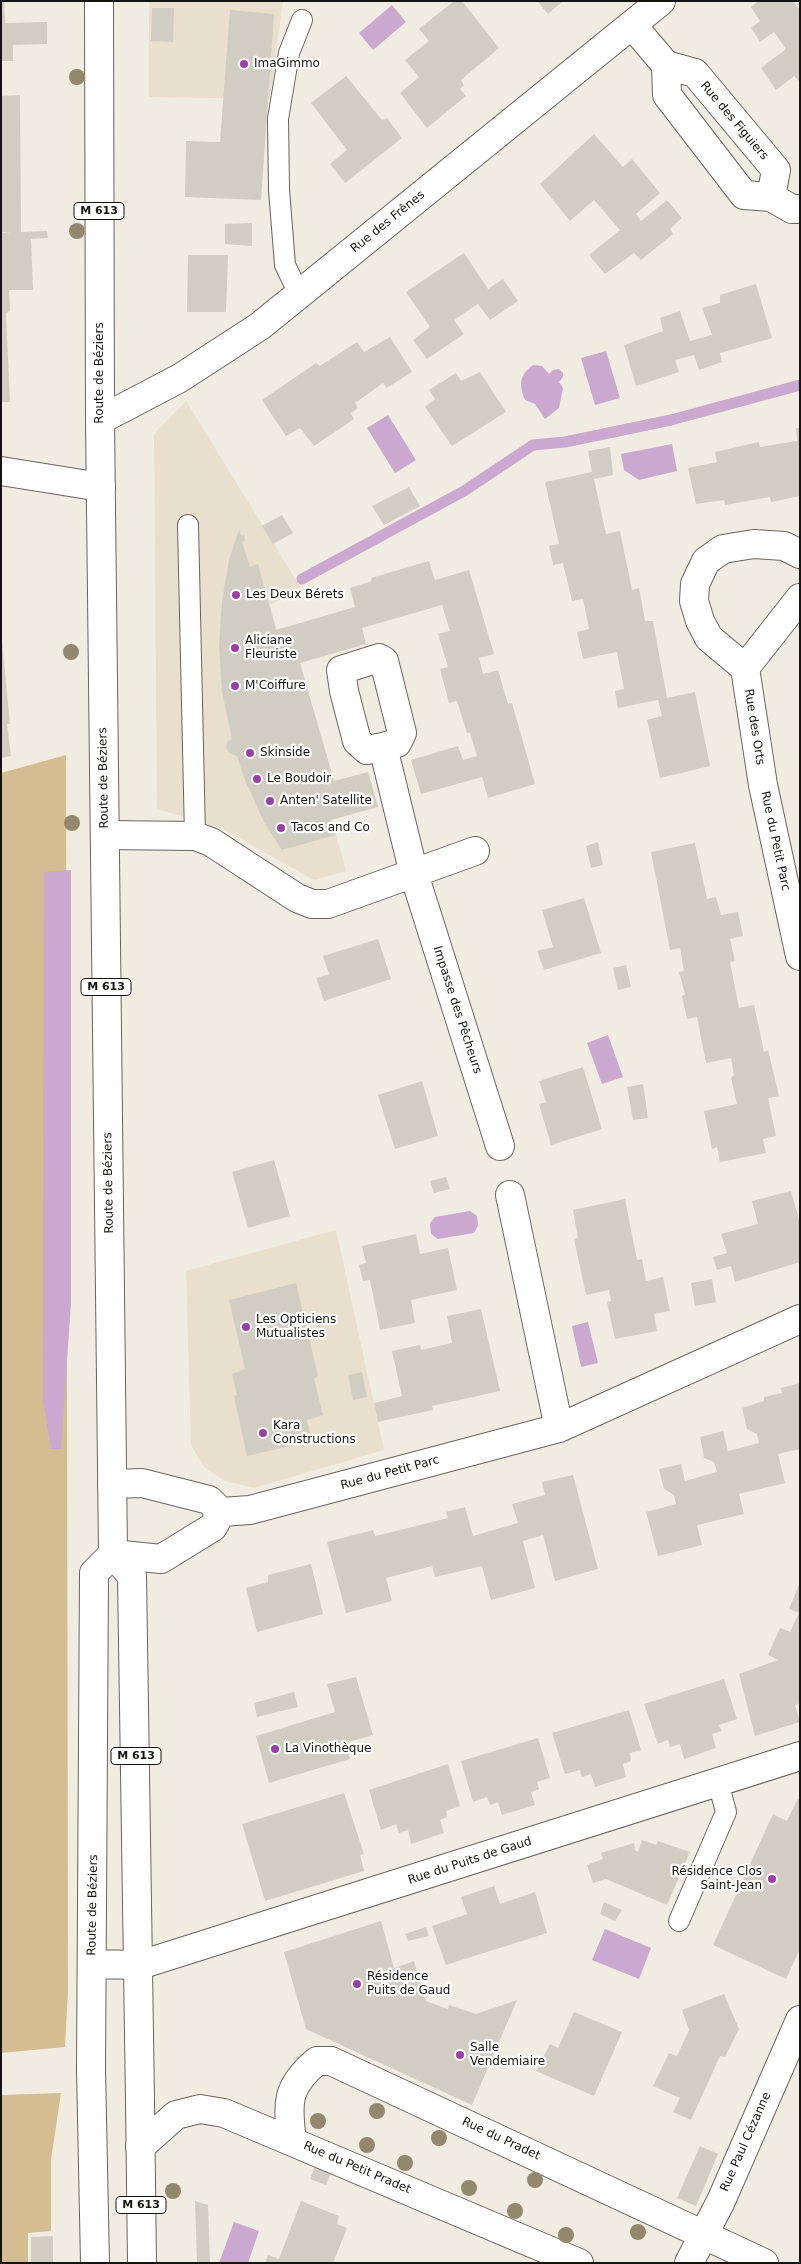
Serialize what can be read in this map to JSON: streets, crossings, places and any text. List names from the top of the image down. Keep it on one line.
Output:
{"streets":{"street":["Rue des Figuiers","M 613","Rue des Frênes","Route de Béziers","Rue des Orts","Rue du Petit Parc","Impasse des Pêcheurs","Rue du Puits de Gaud","Rue du Pradet","Rue Paul Cézanne","Rue du Petit Pradet"]},"crossings":[["M 613","Route de Béziers"],["M 613","Rue du Puits de Gaud"],["M 613","Rue du Petit Pradet"],["Rue des Frênes","Route de Béziers"],["Route de Béziers","Rue du Puits de Gaud"],["Rue des Orts","Rue du Petit Parc"],["Rue du Pradet","Rue Paul Cézanne"],["Rue du Pradet","Rue du Petit Pradet"]],"places":["ImaGimmo","Les Deux Bérets","Aliciane Fleuriste","M'Coiffure","Skinside","Le Boudoir","Anten' Satellite","Tacos and Co","Les Opticiens Mutualistes","Kara Constructions","La Vinothèque","Résidence Clos Saint-Jean","Résidence Puits de Gaud","Salle Vendemiaire"]}
